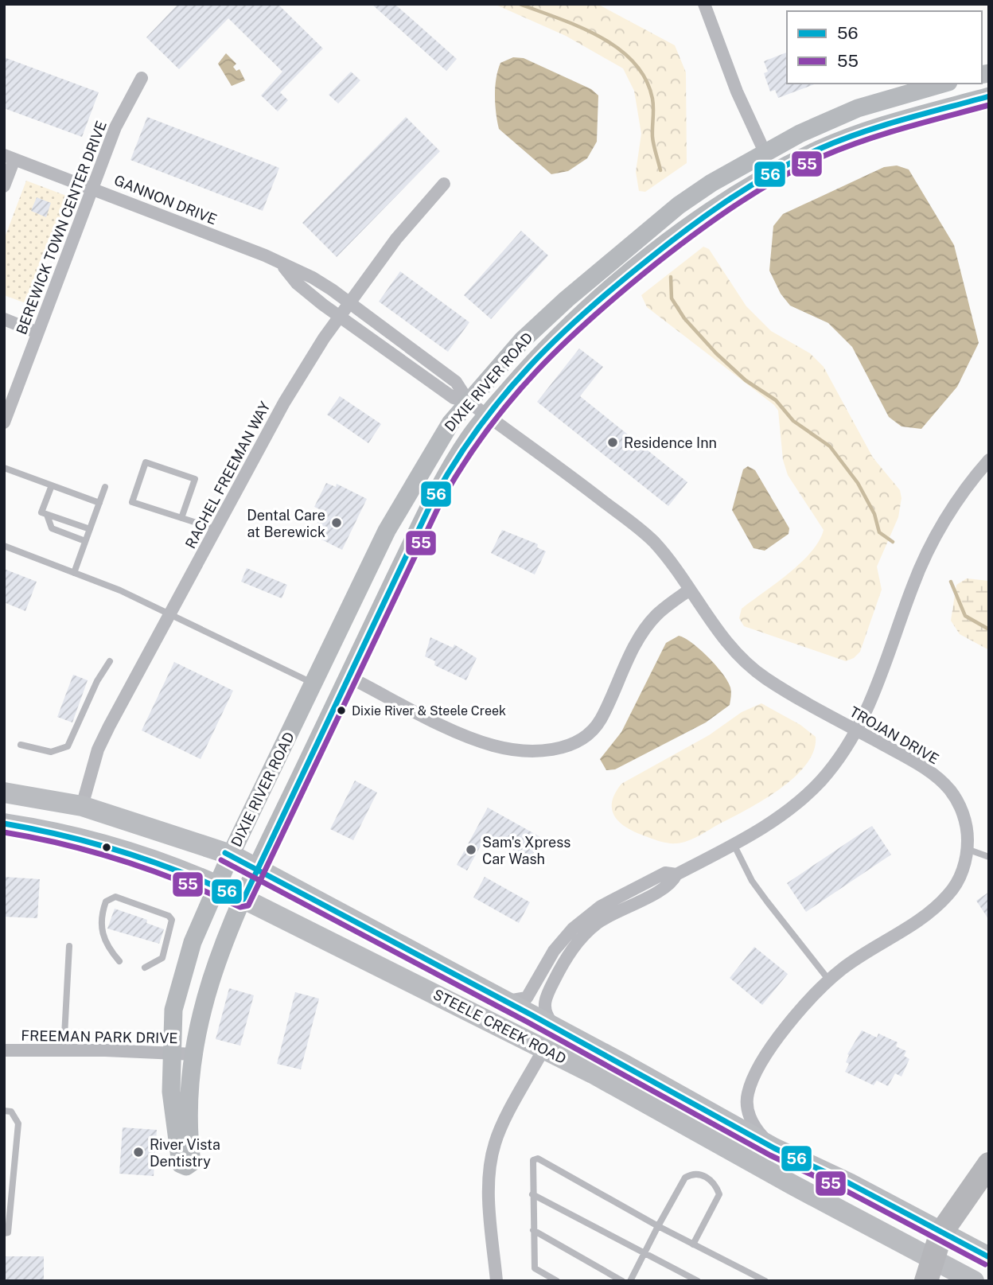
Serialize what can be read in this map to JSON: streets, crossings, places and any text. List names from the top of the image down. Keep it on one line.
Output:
{"streets":{"main road":["STEELE CREEK ROAD"],"street":["GANNON DRIVE","BEREWICK TOWN CENTER DRIVE","DIXIE RIVER ROAD","RACHEL FREEMAN WAY","TROJAN DRIVE","FREEMAN PARK DRIVE"]},"crossings":[["GANNON DRIVE","BEREWICK TOWN CENTER DRIVE"],["GANNON DRIVE","DIXIE RIVER ROAD"],["GANNON DRIVE","RACHEL FREEMAN WAY"],["GANNON DRIVE","TROJAN DRIVE"],["DIXIE RIVER ROAD","TROJAN DRIVE"],["DIXIE RIVER ROAD","STEELE CREEK ROAD"],["DIXIE RIVER ROAD","FREEMAN PARK DRIVE"],["RACHEL FREEMAN WAY","STEELE CREEK ROAD"],["TROJAN DRIVE","STEELE CREEK ROAD"]],"places":["Residence Inn","Dental Care at Berewick","Dixie River & Steele Creek","Sam's Xpress Car Wash","River Vista Dentistry"],"lines":["transit line 56","transit line 55"],"legend":["56","55"]}
